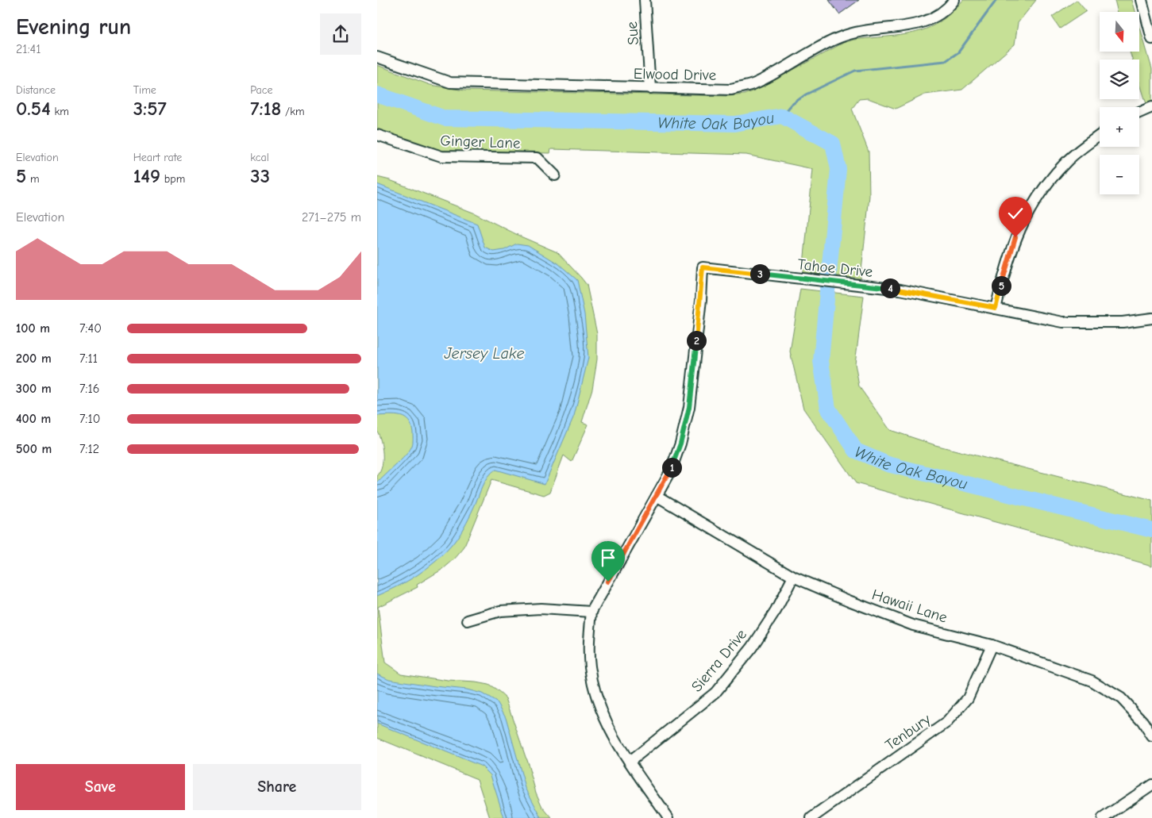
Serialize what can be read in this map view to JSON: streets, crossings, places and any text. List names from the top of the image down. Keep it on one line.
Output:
{"streets":{"street":["Sue","Elwood Drive","Ginger Lane","Tahoe Drive","Hawaii Lane","Sierra Drive","Tenbury"]},"crossings":[["Sue","Elwood Drive"],["Tahoe Drive","Hawaii Lane"],["Hawaii Lane","Sierra Drive"],["Hawaii Lane","Tenbury"]],"water":["White Oak Bayou","Jersey Lake"],"north":"bottom","page":{"heading":["Evening run","21:41"],"map_buttons":["+","−"],"stats":[["Distance","0.54 km"],["Time","3:57"],["Pace","7:18 /km"],["Elevation","5 m"],["Heart rate","149 bpm"],["kcal","33"]],"chart":["Elevation","271–275 m"],"pins":["3","5","4","2","1"],"list":[{"name":"100 m","note":"7:40"},{"name":"200 m","note":"7:11"},{"name":"300 m","note":"7:16"},{"name":"400 m","note":"7:10"},{"name":"500 m","note":"7:12"}],"buttons":["Save","Share"]}}
